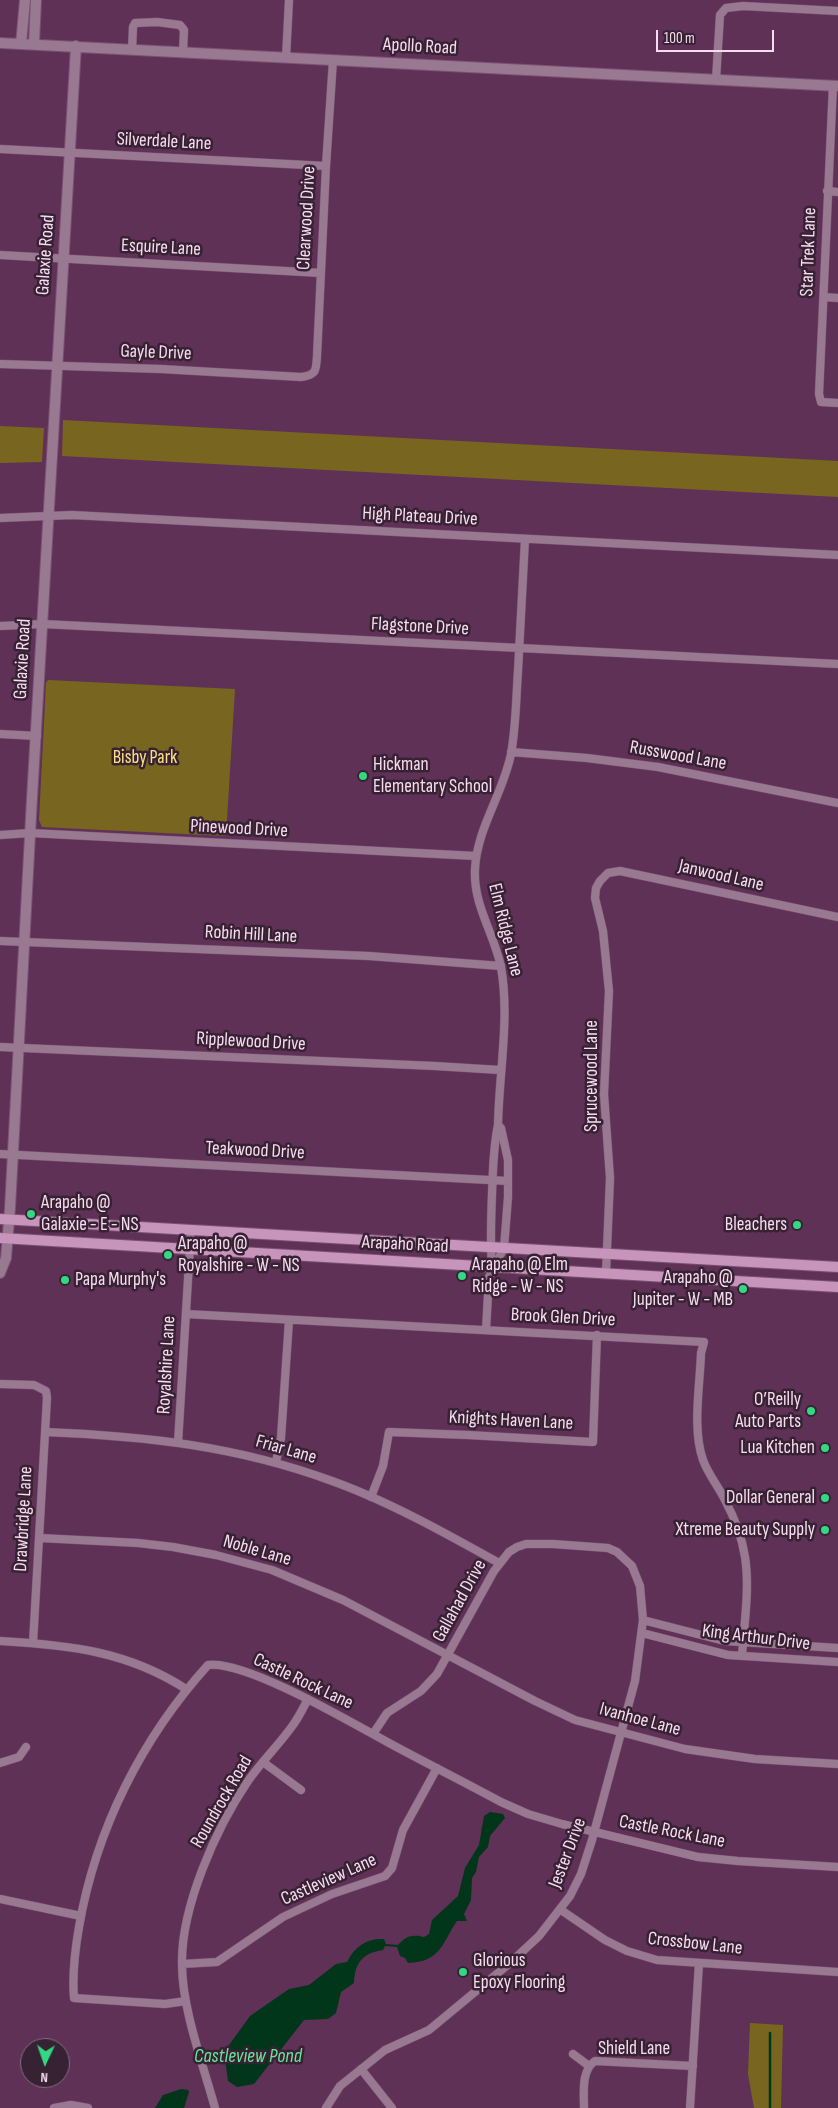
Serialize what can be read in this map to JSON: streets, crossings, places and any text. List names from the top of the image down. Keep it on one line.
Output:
{"streets":{"main road":["Arapaho Road"],"street":["Apollo Road","Silverdale Lane","Clearwood Drive","Esquire Lane","Star Trek Lane","Galaxie Road","Gayle Drive","High Plateau Drive","Flagstone Drive","Russwood Lane","Pinewood Drive","Janwood Lane","Elm Ridge Lane","Robin Hill Lane","Ripplewood Drive","Sprucewood Lane","Teakwood Drive","Brook Glen Drive","Royalshire Lane","Knights Haven Lane","Friar Lane","Drawbridge Lane","Noble Lane","Gallahad Drive","King Arthur Drive","Castle Rock Lane","Ivanhoe Lane","Roundrock Road","Jester Drive","Castleview Lane","Crossbow Lane","Shield Lane"]},"crossings":[["Apollo Road","Clearwood Drive"],["Apollo Road","Star Trek Lane"],["Apollo Road","Galaxie Road"],["Silverdale Lane","Clearwood Drive"],["Silverdale Lane","Galaxie Road"],["Clearwood Drive","Esquire Lane"],["Clearwood Drive","Gayle Drive"],["Esquire Lane","Galaxie Road"],["Galaxie Road","Gayle Drive"],["Galaxie Road","High Plateau Drive"],["Galaxie Road","Flagstone Drive"],["Galaxie Road","Pinewood Drive"],["Galaxie Road","Robin Hill Lane"],["Galaxie Road","Ripplewood Drive"],["Galaxie Road","Teakwood Drive"],["Galaxie Road","Arapaho Road"],["High Plateau Drive","Elm Ridge Lane"],["Flagstone Drive","Elm Ridge Lane"],["Russwood Lane","Elm Ridge Lane"],["Pinewood Drive","Elm Ridge Lane"],["Janwood Lane","Sprucewood Lane"],["Elm Ridge Lane","Robin Hill Lane"],["Elm Ridge Lane","Ripplewood Drive"],["Elm Ridge Lane","Teakwood Drive"],["Elm Ridge Lane","Arapaho Road"],["Elm Ridge Lane","Brook Glen Drive"],["Sprucewood Lane","Arapaho Road"],["Arapaho Road","Royalshire Lane"],["Brook Glen Drive","Royalshire Lane"],["Brook Glen Drive","Knights Haven Lane"],["Brook Glen Drive","King Arthur Drive"],["Royalshire Lane","Friar Lane"],["Knights Haven Lane","Friar Lane"],["Friar Lane","Drawbridge Lane"],["Friar Lane","Gallahad Drive"],["Drawbridge Lane","Noble Lane"],["Noble Lane","Gallahad Drive"],["Noble Lane","Ivanhoe Lane"],["Gallahad Drive","King Arthur Drive"],["Gallahad Drive","Castle Rock Lane"],["Gallahad Drive","Ivanhoe Lane"],["Gallahad Drive","Jester Drive"],["King Arthur Drive","Jester Drive"],["Castle Rock Lane","Roundrock Road"],["Castle Rock Lane","Jester Drive"],["Castle Rock Lane","Castleview Lane"],["Ivanhoe Lane","Jester Drive"],["Roundrock Road","Castleview Lane"],["Jester Drive","Crossbow Lane"]],"water":["Castleview Pond"],"parks":["Bisby Park"],"places":["Hickman Elementary School","Arapaho @ Galaxie - E - NS","Bleachers","Arapaho @ Royalshire - W - NS","Arapaho @ Elm Ridge - W - NS","Papa Murphy's","Arapaho @ Jupiter - W - MB","O’Reilly Auto Parts","Lua Kitchen","Dollar General","Xtreme Beauty Supply","Glorious Epoxy Flooring"],"scale_bar":"100 m","north":"bottom"}
